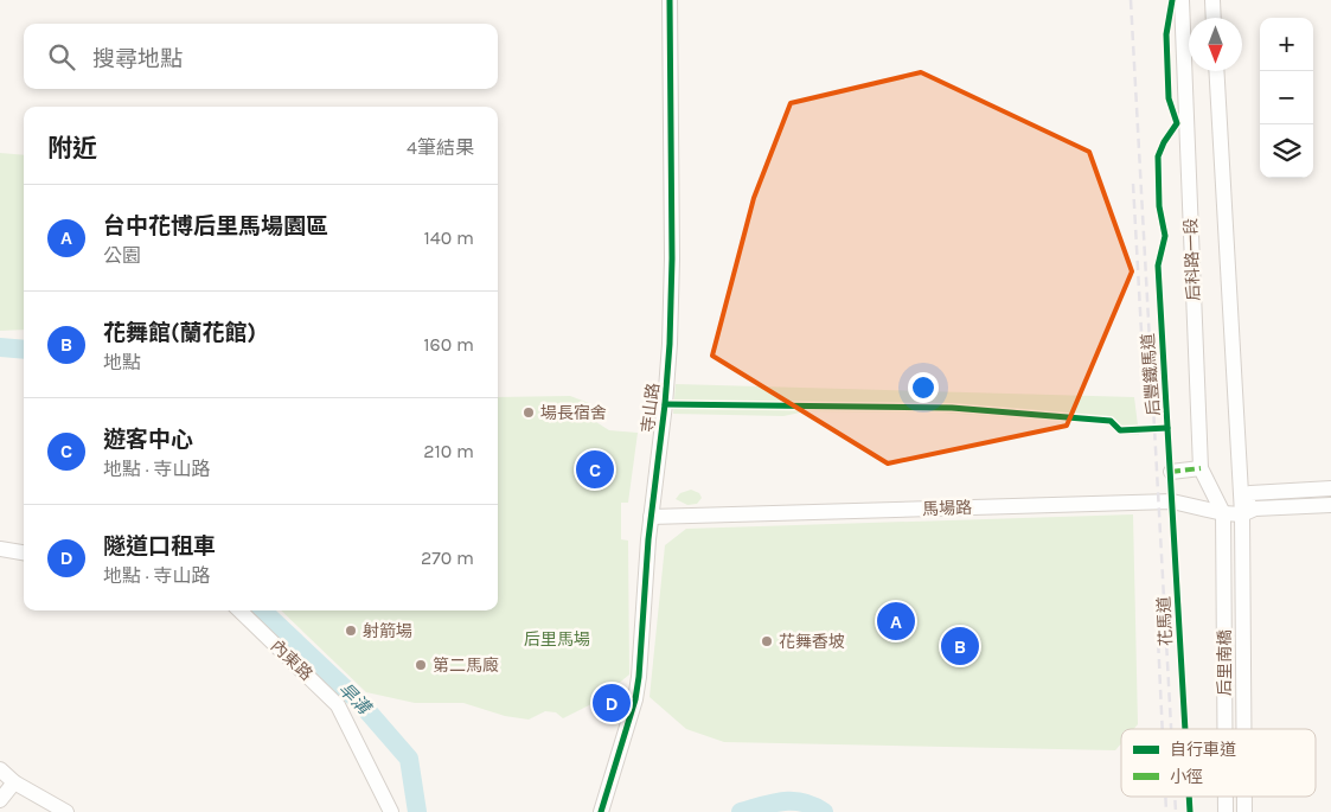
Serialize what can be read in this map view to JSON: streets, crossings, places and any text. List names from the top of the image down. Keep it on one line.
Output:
{"streets":{"street":["后科路一段","寺山路","馬場路","內東路","后里南橋"],"cycle path":["后豐鐵馬道"]},"crossings":[["后科路一段","馬場路"],["后科路一段","后里南橋"],["寺山路","馬場路"],["馬場路","后里南橋"]],"water":["旱溝"],"parks":["后里馬場"],"places":["場長宿舍","射箭場","花舞香坡","第二馬廄"],"legend":["自行車道","小徑"],"north":"bottom","page":{"map_buttons":["+","−"],"search":"搜尋地點","heading":["附近","4筆結果"],"list":[{"mark":"A","name":"台中花博后里馬場園區","note":"公園","value":"140 m"},{"mark":"B","name":"花舞館(蘭花館)","note":"地點","value":"160 m"},{"mark":"C","name":"遊客中心","note":"地點 · 寺山路","value":"210 m"},{"mark":"D","name":"隧道口租車","note":"地點 · 寺山路","value":"270 m"}],"pins":["C","A","B","D"]}}
